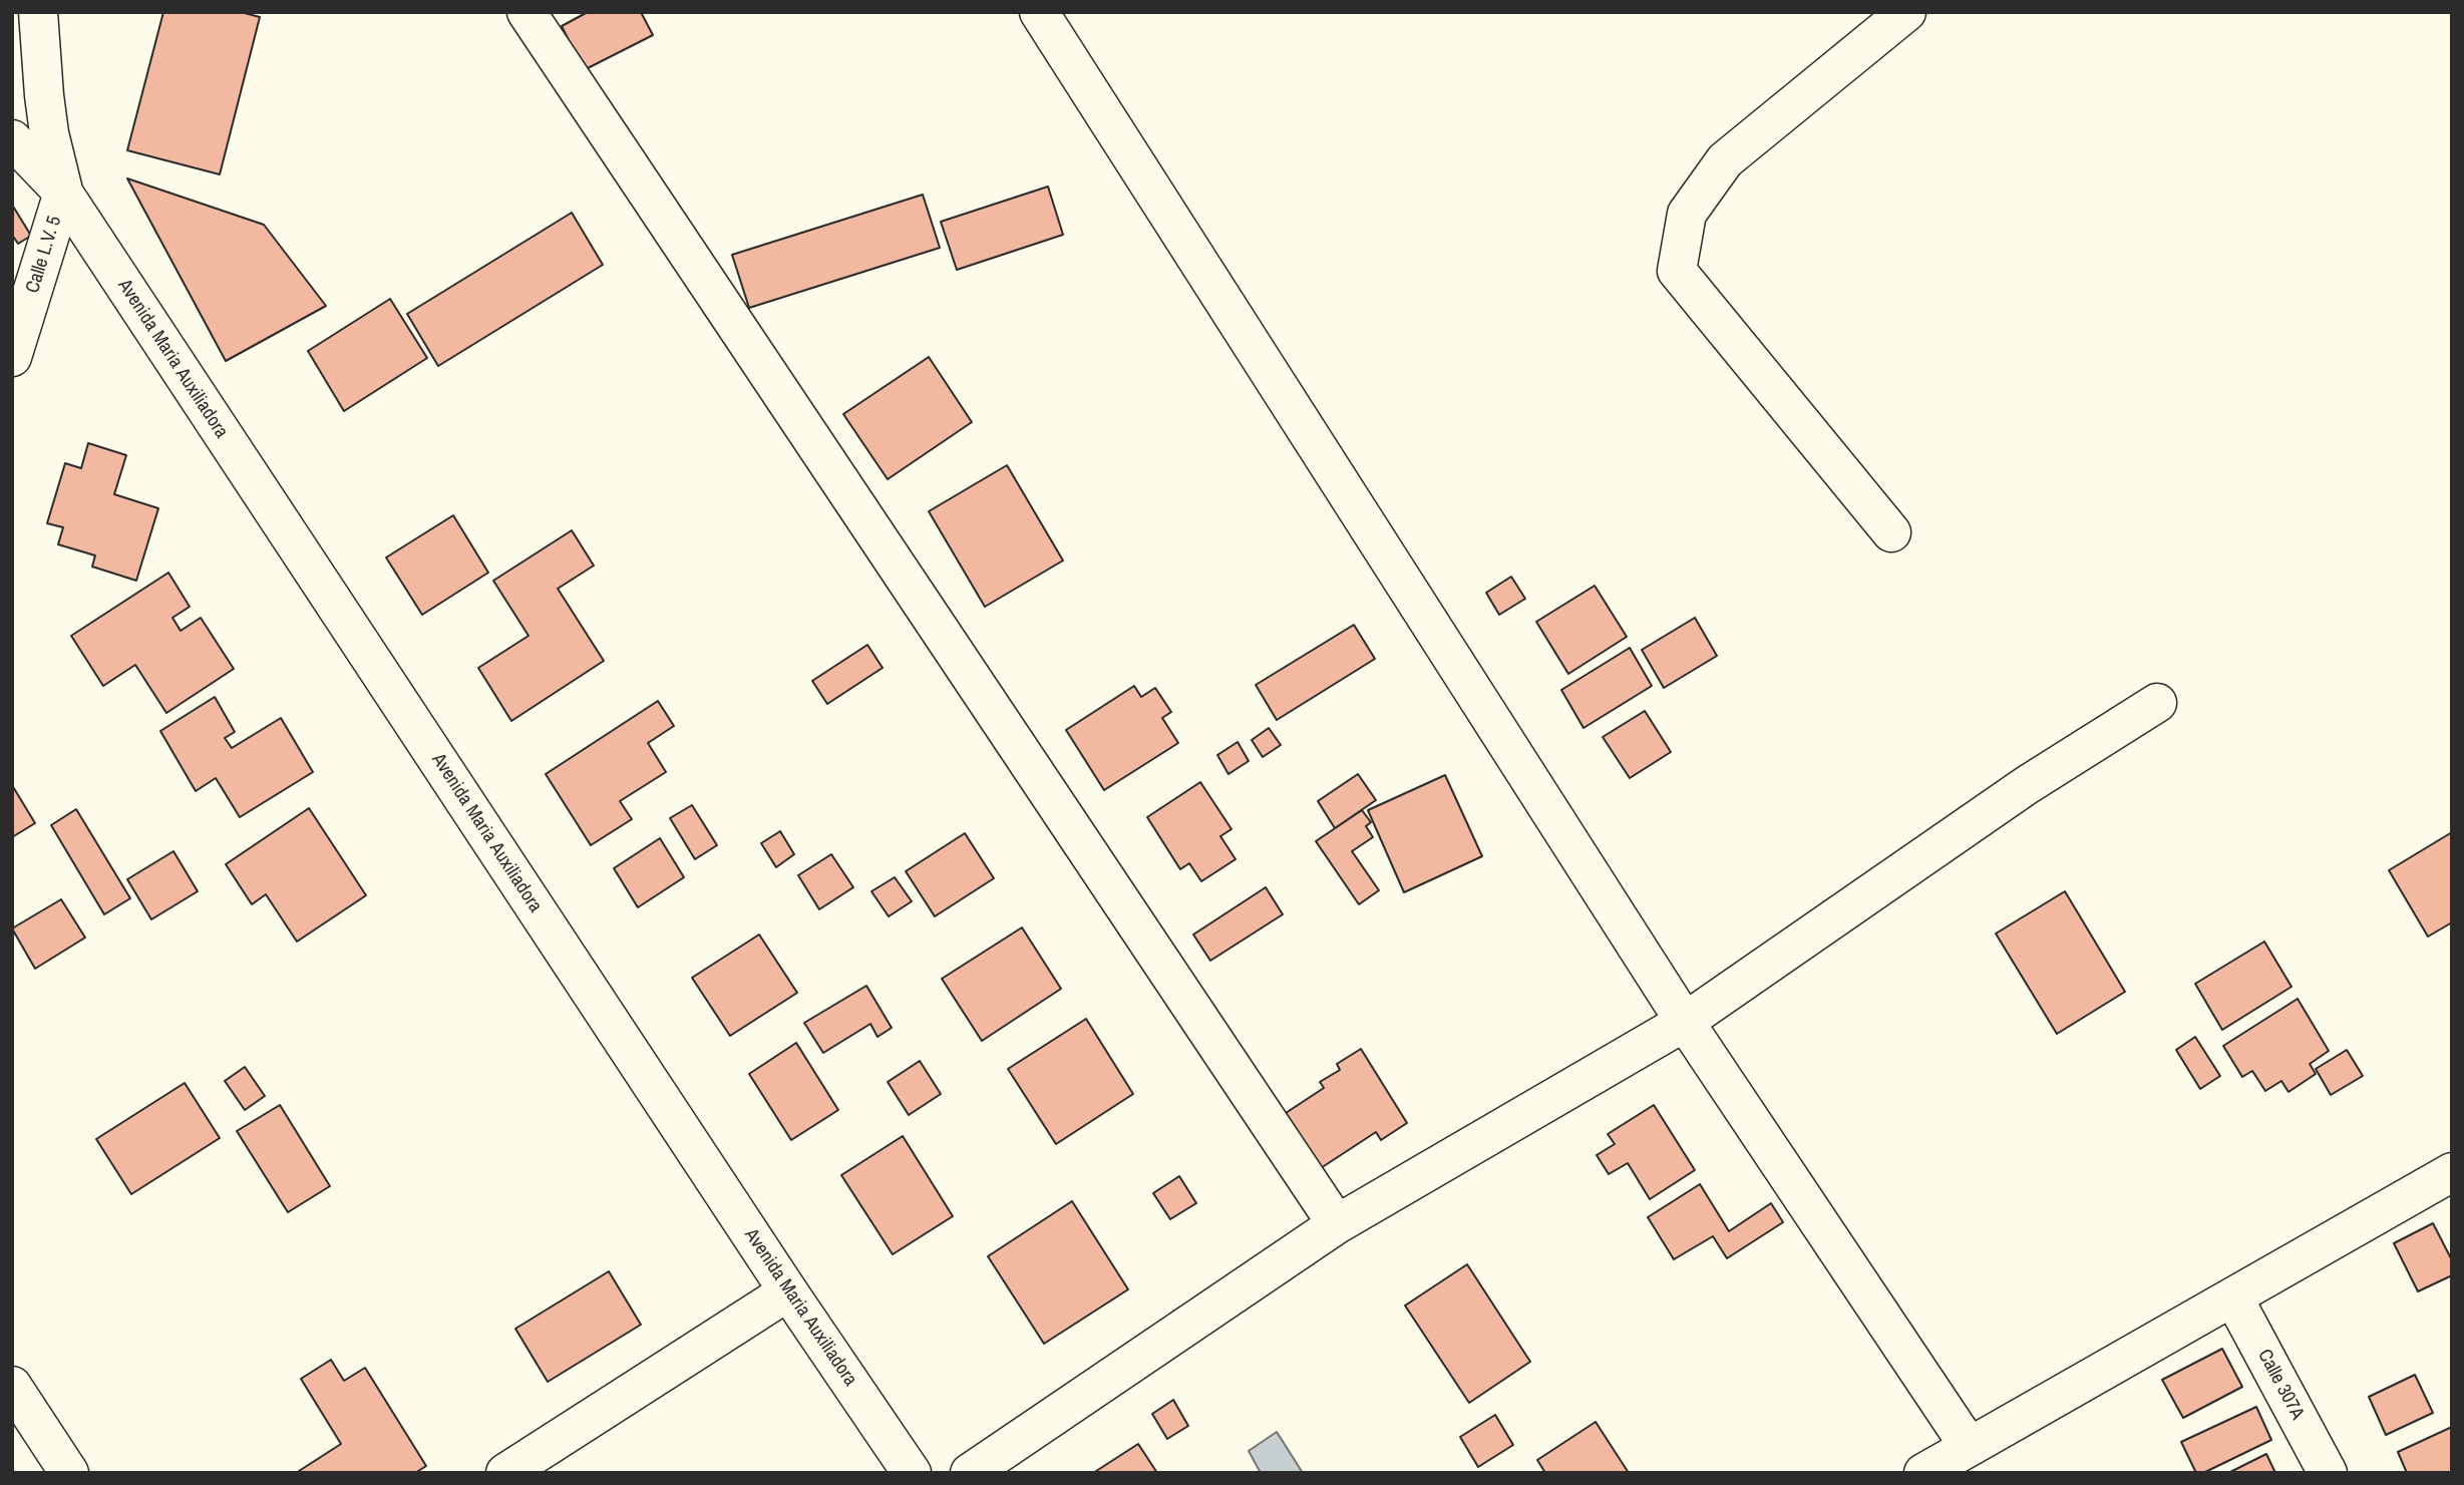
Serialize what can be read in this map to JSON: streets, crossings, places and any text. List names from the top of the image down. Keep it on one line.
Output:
{"streets":{"street":["Calle L.V. 5","Avenida Maria Auxiliadora","Calle 307A"]},"crossings":[["Calle L.V. 5","Avenida Maria Auxiliadora"]]}
